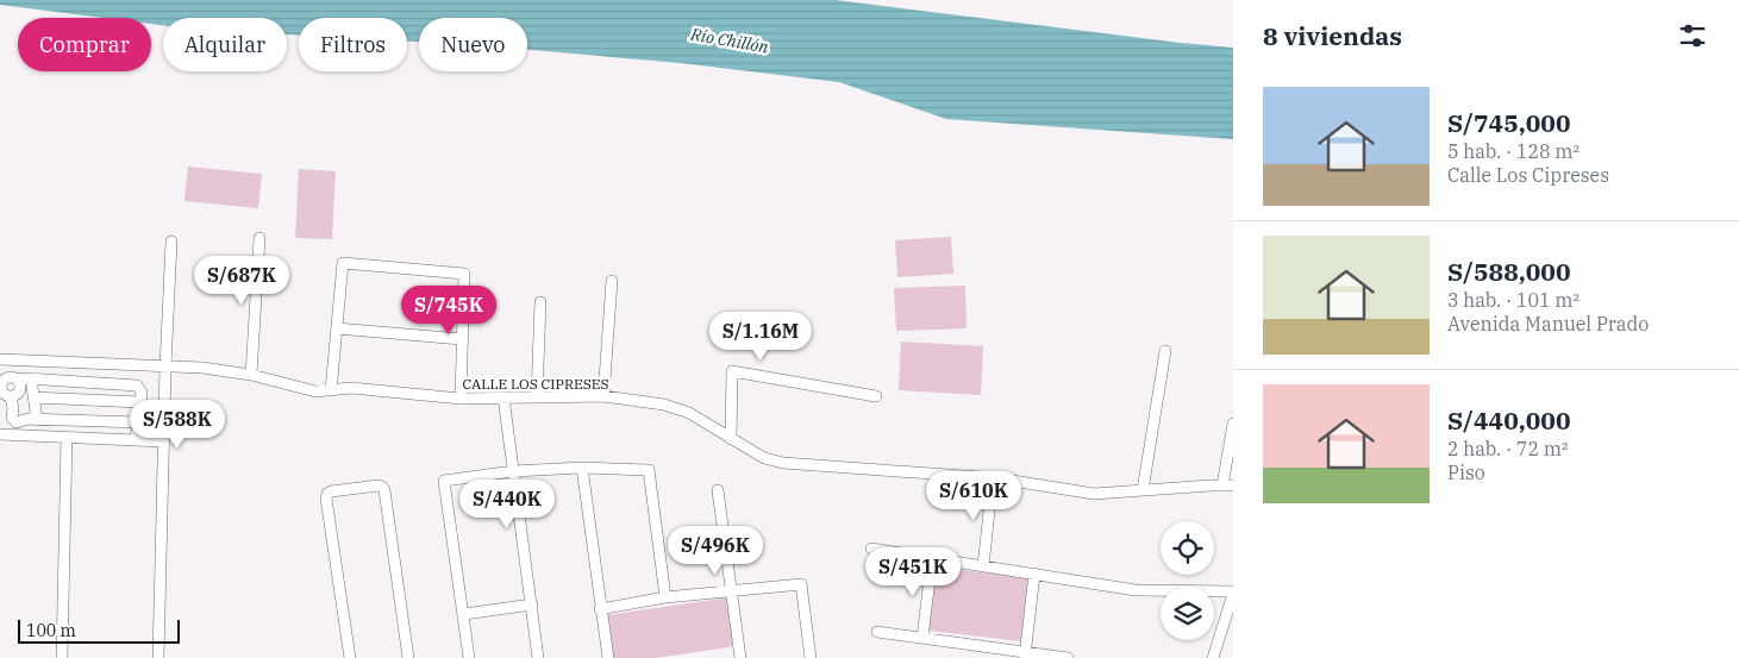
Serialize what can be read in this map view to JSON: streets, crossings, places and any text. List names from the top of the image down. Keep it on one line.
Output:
{"streets":{"street":["CALLE LOS CIPRESES"]},"water":["Río Chillón"],"scale_bar":"100 m","page":{"heading":"8 viviendas","chip":["Comprar","Alquilar","Filtros","Nuevo"],"list":[{"name":"S/745,000","note":"5 hab. · 128 m² · Calle Los Cipreses"},{"name":"S/588,000","note":"3 hab. · 101 m² · Avenida Manuel Prado"},{"name":"S/440,000","note":"2 hab. · 72 m² · Piso"}],"price":["S/687K","S/745K","S/1.16M","S/588K","S/610K","S/440K","S/496K","S/451K"],"scale":"100 m"}}
